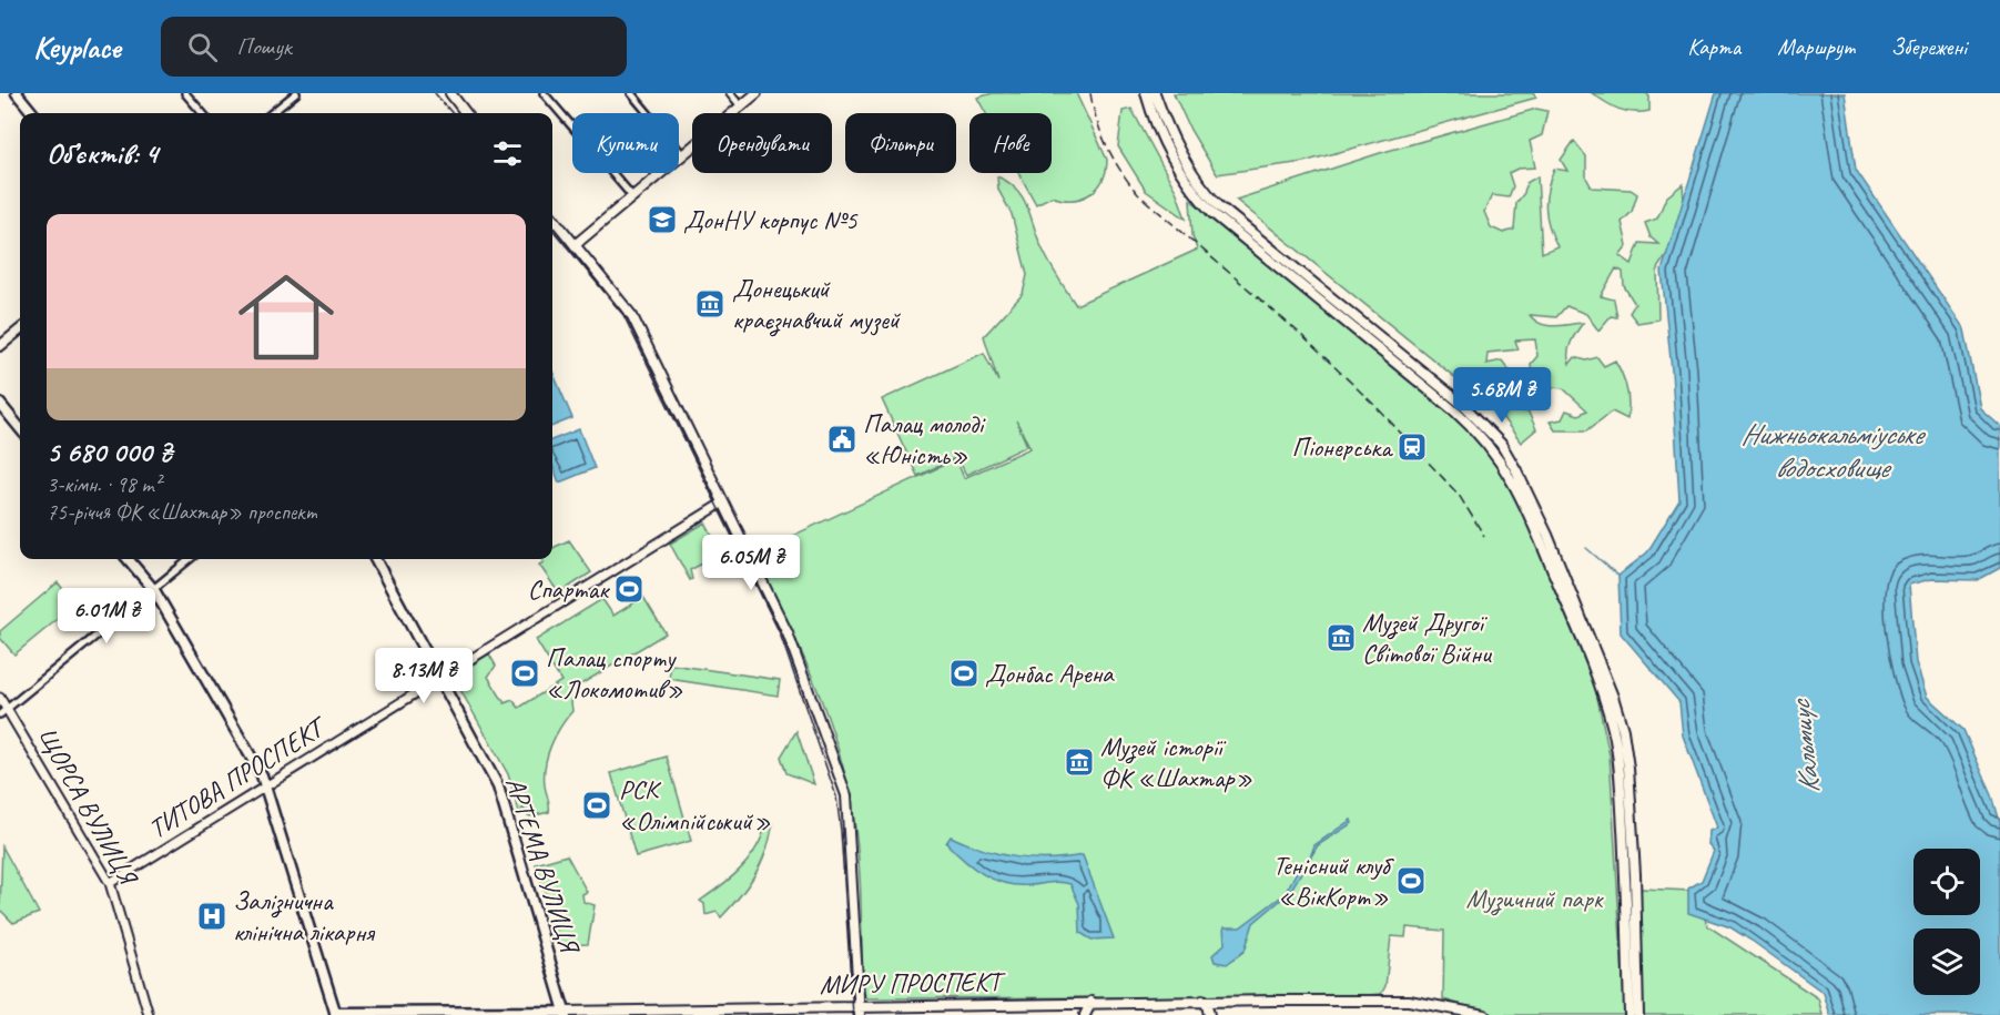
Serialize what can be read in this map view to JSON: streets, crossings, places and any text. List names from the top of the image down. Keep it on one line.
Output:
{"streets":{"main road":["АРТЕМА ВУЛИЦЯ","МИРУ ПРОСПЕКТ"],"street":["ТИТОВА ПРОСПЕКТ","ЩОРСА ВУЛИЦЯ"]},"crossings":[["ТИТОВА ПРОСПЕКТ","ЩОРСА ВУЛИЦЯ"],["ТИТОВА ПРОСПЕКТ","АРТЕМА ВУЛИЦЯ"],["АРТЕМА ВУЛИЦЯ","МИРУ ПРОСПЕКТ"]],"water":["Нижньокальміуське водосховище","Кальмиус"],"parks":["Музичний парк"],"places":{"school or university":["ДонНУ корпус №5"],"museum":["Донецький краєзнавчий музей","Музей Другої Світової Війни","Музей історії ФК «Шахтар»"],"public building":["Палац молоді «Юність»"],"station":["Піонерська"],"sports":["Спартак","Палац спорту «Локомотив»","Донбас Арена","РСК «Олімпійський»","Тенісний клуб «ВікКорт»"],"hospital":["Залізнична клінічна лікарня"]},"page":{"header":"Keyplace","search":"Пошук","nav":["Карта","Маршрут","Збережені"],"chip":["Купити","Орендувати","Фільтри","Нове"],"heading":"Об’єктів: 4","list":[{"name":"5 680 000 ₴","note":"3-кімн. · 98 m² · 75-річчя ФК «Шахтар» проспект"}],"price":["5.68M ₴","6.05M ₴","6.01M ₴","8.13M ₴"]}}
